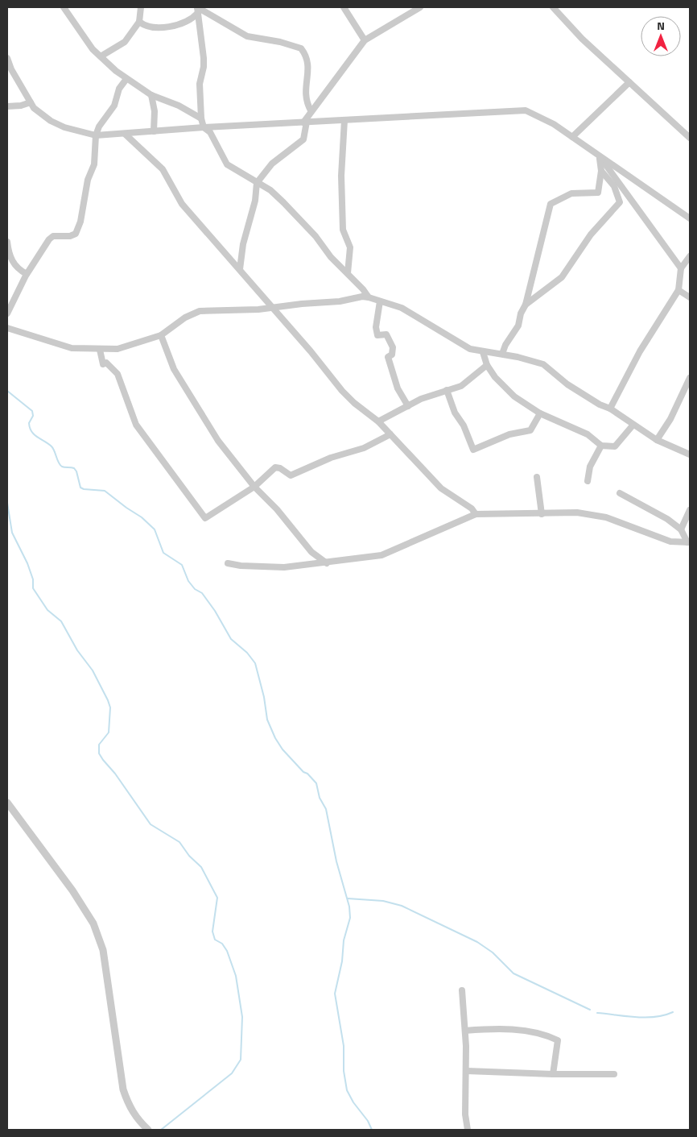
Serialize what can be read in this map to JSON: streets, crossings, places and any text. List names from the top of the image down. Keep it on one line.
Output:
{"north":"top"}
